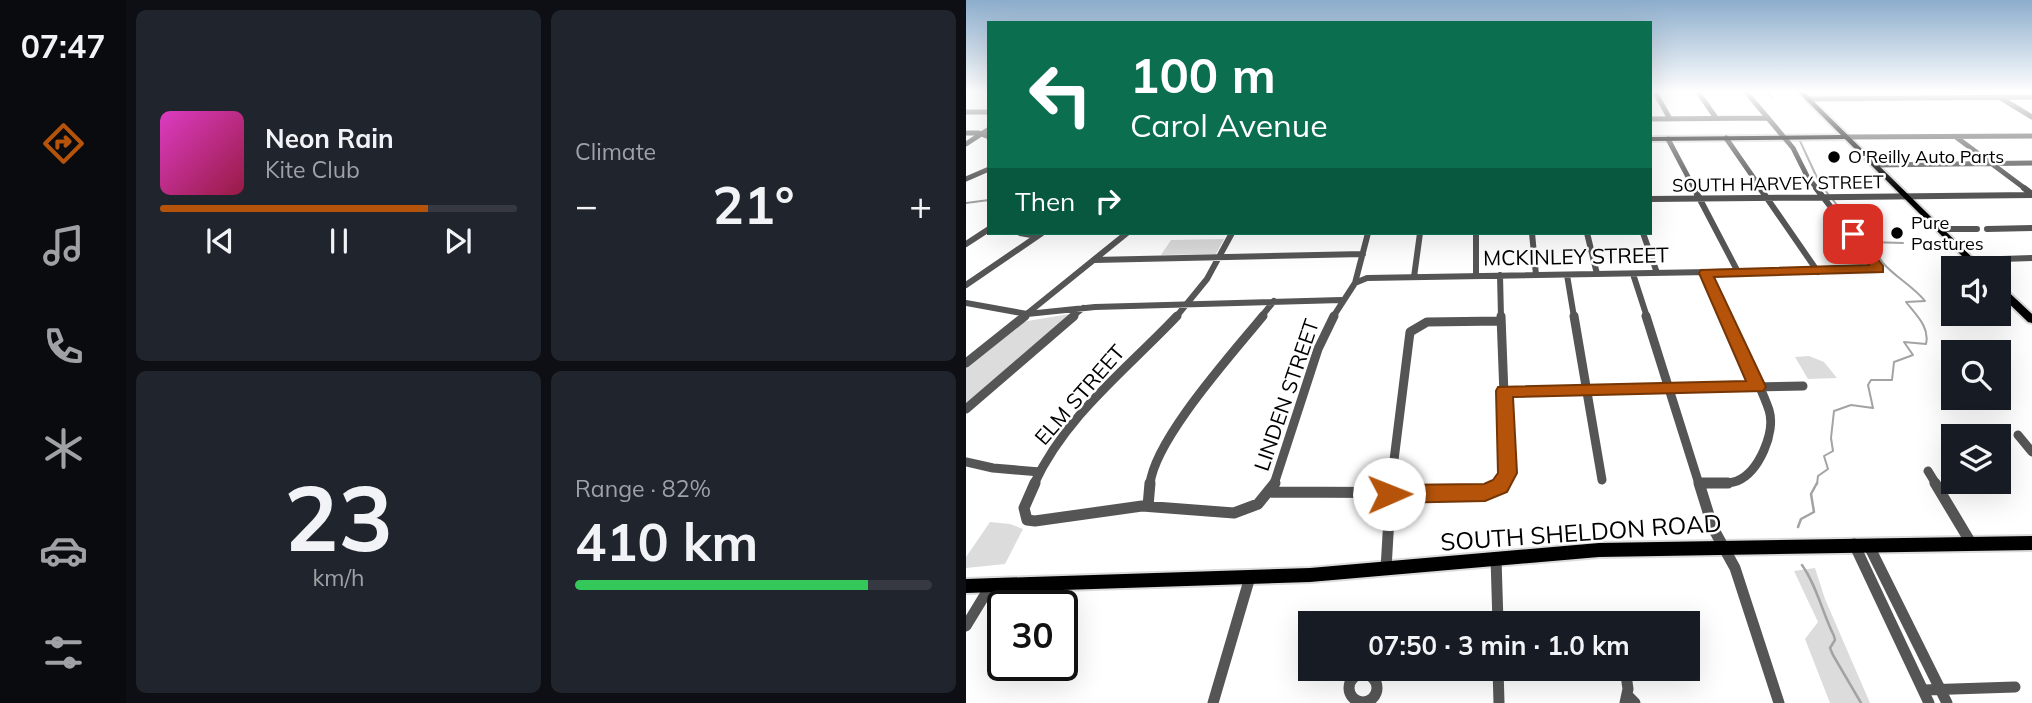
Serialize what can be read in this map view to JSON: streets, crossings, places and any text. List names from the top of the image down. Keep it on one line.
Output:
{"streets":{"main road":["SOUTH SHELDON ROAD"],"street":["SOUTH HARVEY STREET","MCKINLEY STREET","ELM STREET","LINDEN STREET"]},"crossings":[["SOUTH HARVEY STREET","MCKINLEY STREET"],["MCKINLEY STREET","LINDEN STREET"]],"places":["O'Reilly Auto Parts","Pure Pastures"],"page":{"tabs":"07:47","tile":["Climate",["23","km/h"],["Range · 82%","410 km"]],"turn":["100 m","Carol Avenue"],"song":["Neon Rain","Kite Club"],"then":"Then","heat":["−","21°","+"],"limit":"30","trip":"07:50 · 3 min · 1.0 km"}}
